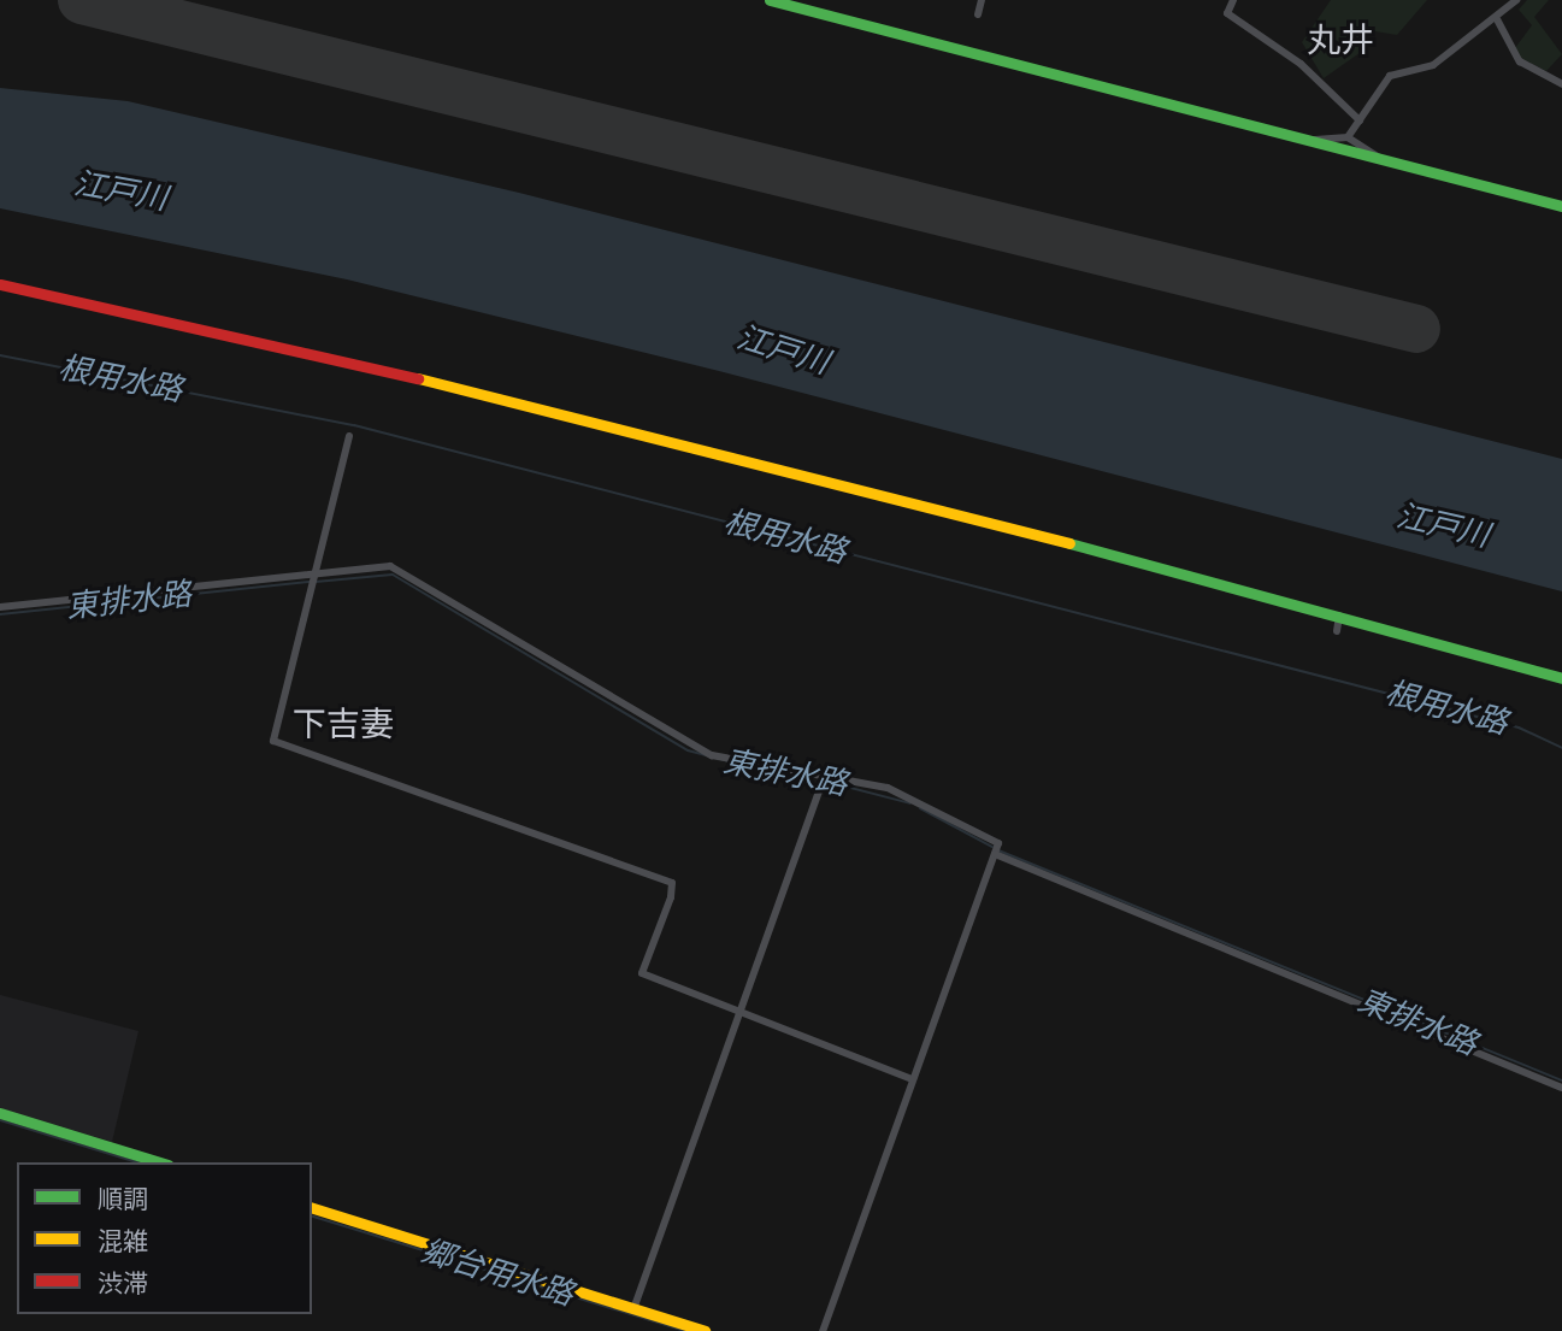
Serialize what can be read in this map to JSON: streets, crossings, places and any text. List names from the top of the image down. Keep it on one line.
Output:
{"districts":["丸井","下吉妻"],"water":["江戸川","根用水路","東排水路","郷台用水路"],"legend":["順調","混雑","渋滞"]}
